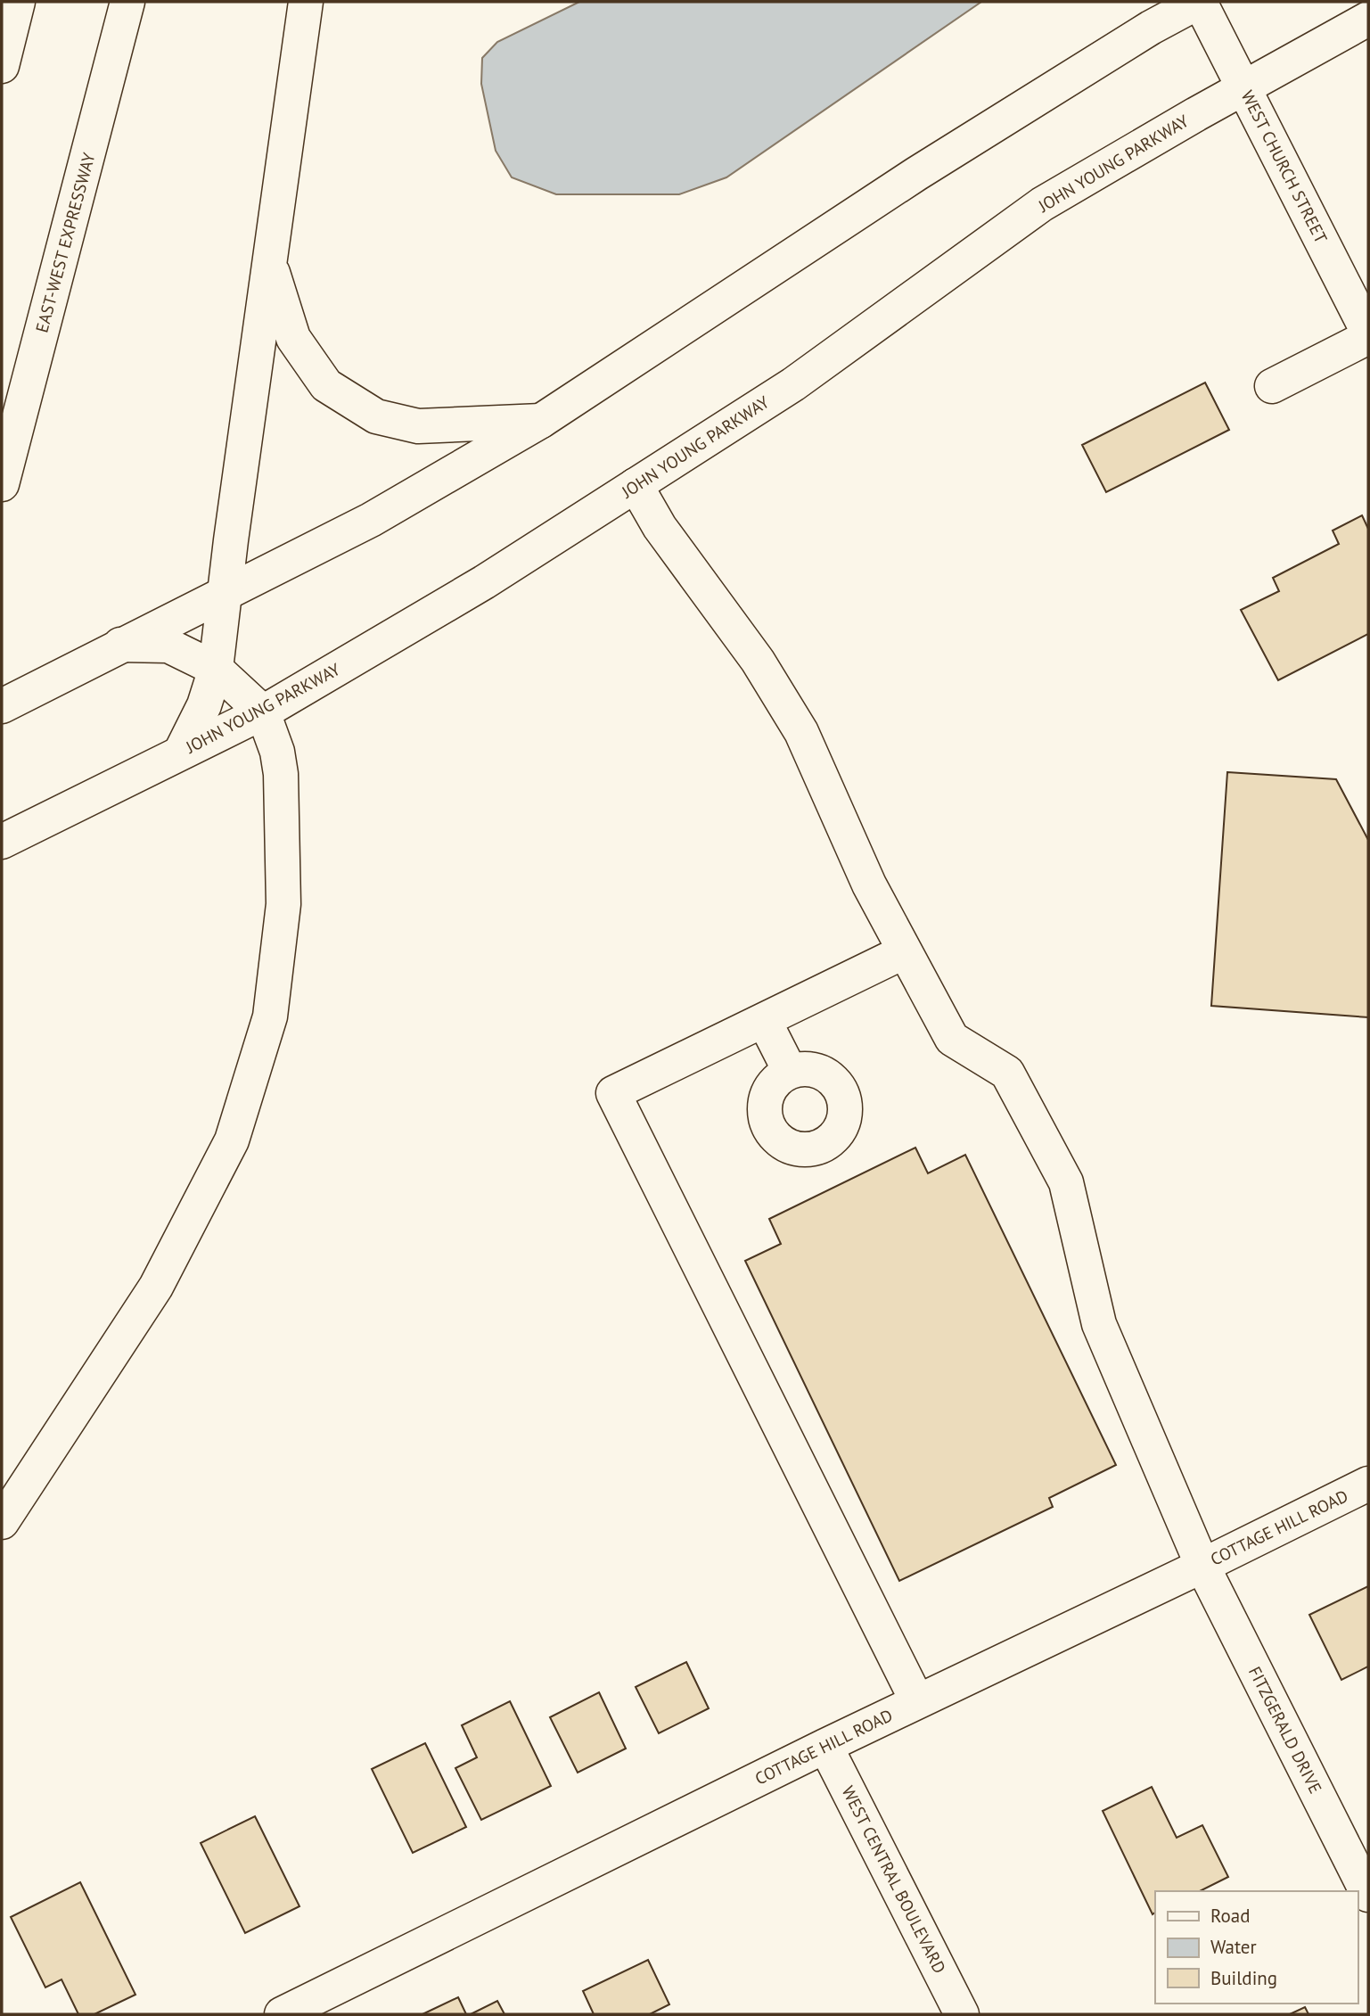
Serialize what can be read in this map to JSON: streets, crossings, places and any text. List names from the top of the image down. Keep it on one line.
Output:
{"streets":{"main road":["JOHN YOUNG PARKWAY","WEST CHURCH STREET","EAST-WEST EXPRESSWAY","COTTAGE HILL ROAD","FITZGERALD DRIVE","WEST CENTRAL BOULEVARD"]},"crossings":[["JOHN YOUNG PARKWAY","WEST CHURCH STREET"],["JOHN YOUNG PARKWAY","FITZGERALD DRIVE"],["COTTAGE HILL ROAD","FITZGERALD DRIVE"],["COTTAGE HILL ROAD","WEST CENTRAL BOULEVARD"]],"legend":["Road","Water","Building"]}
